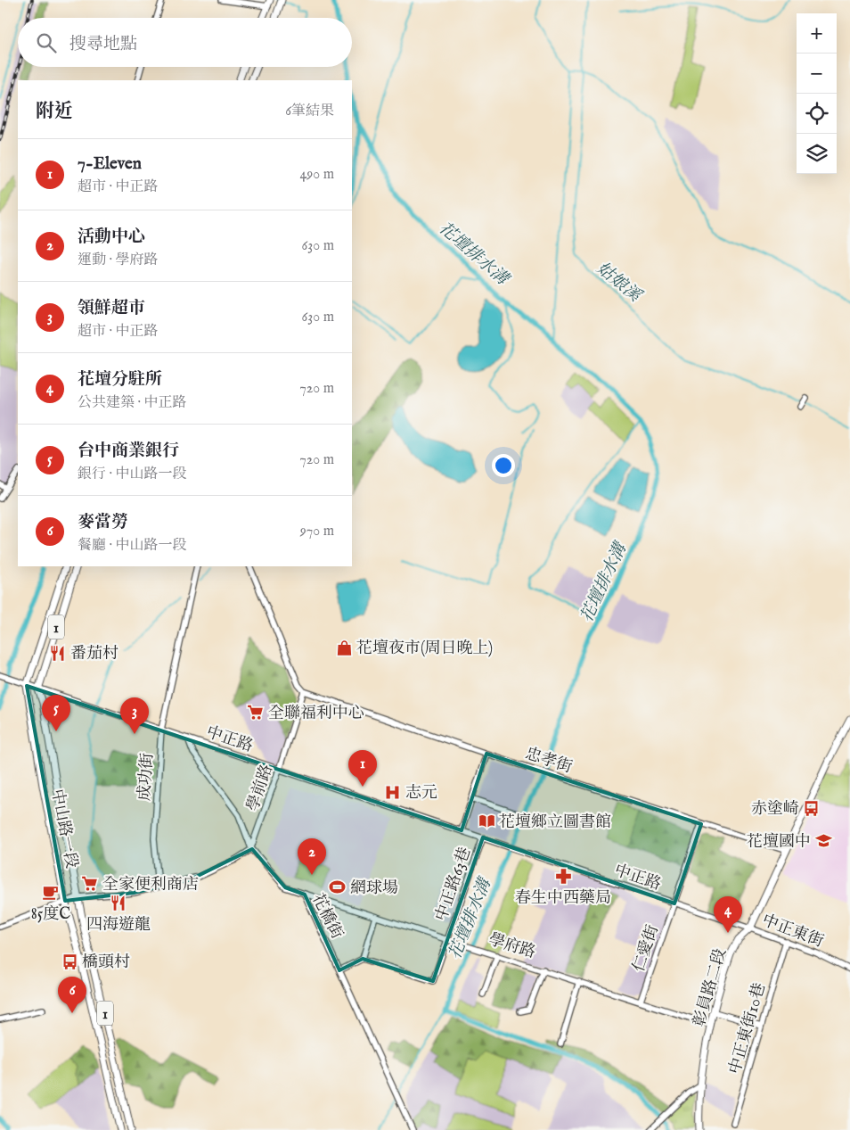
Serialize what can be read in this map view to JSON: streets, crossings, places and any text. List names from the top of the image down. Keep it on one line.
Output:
{"streets":{"main road":["1","中山路一段","彰員路二段"],"street":["中正路","忠孝街","成功街","學前路","中正路63巷","花橋街","中正東街","學府路","仁愛街","中正東街10巷"]},"crossings":[["1","中正路"],["1","中山路一段"],["中正路","成功街"],["中正路","學前路"],["中正路","中山路一段"],["中正路","中正路63巷"],["中正路","花橋街"],["中正路","中正東街"],["中正路","仁愛街"],["中正路","彰員路二段"],["忠孝街","學前路"],["忠孝街","仁愛街"],["忠孝街","彰員路二段"],["學前路","花橋街"],["中正路63巷","學府路"],["花橋街","學府路"],["中正東街","彰員路二段"],["中正東街","中正東街10巷"],["學府路","仁愛街"],["學府路","彰員路二段"]],"water":["花壇排水溝","姑娘溪"],"places":{"shop":["花壇夜市(周日晚上)"],"restaurant":["番茄村","四海遊龍"],"supermarket":["全聯福利中心","全家便利商店"],"hospital":["志元"],"bus stop":["赤塗崎","橋頭村"],"library":["花壇鄉立圖書館"],"school or university":["花壇國中"],"pharmacy":["春生中西藥局"],"sports":["網球場"],"cafe":["85度C"]},"page":{"map_buttons":["+","−"],"search":"搜尋地點","heading":["附近","6筆結果"],"list":[{"mark":"1","name":"7-Eleven","note":"超市 · 中正路","value":"490 m"},{"mark":"2","name":"活動中心","note":"運動 · 學府路","value":"630 m"},{"mark":"3","name":"領鮮超市","note":"超市 · 中正路","value":"630 m"},{"mark":"4","name":"花壇分駐所","note":"公共建築 · 中正路","value":"720 m"},{"mark":"5","name":"台中商業銀行","note":"銀行 · 中山路一段","value":"720 m"},{"mark":"6","name":"麥當勞","note":"餐廳 · 中山路一段","value":"970 m"}],"pins":["5","3","1","2","4","6"]}}
